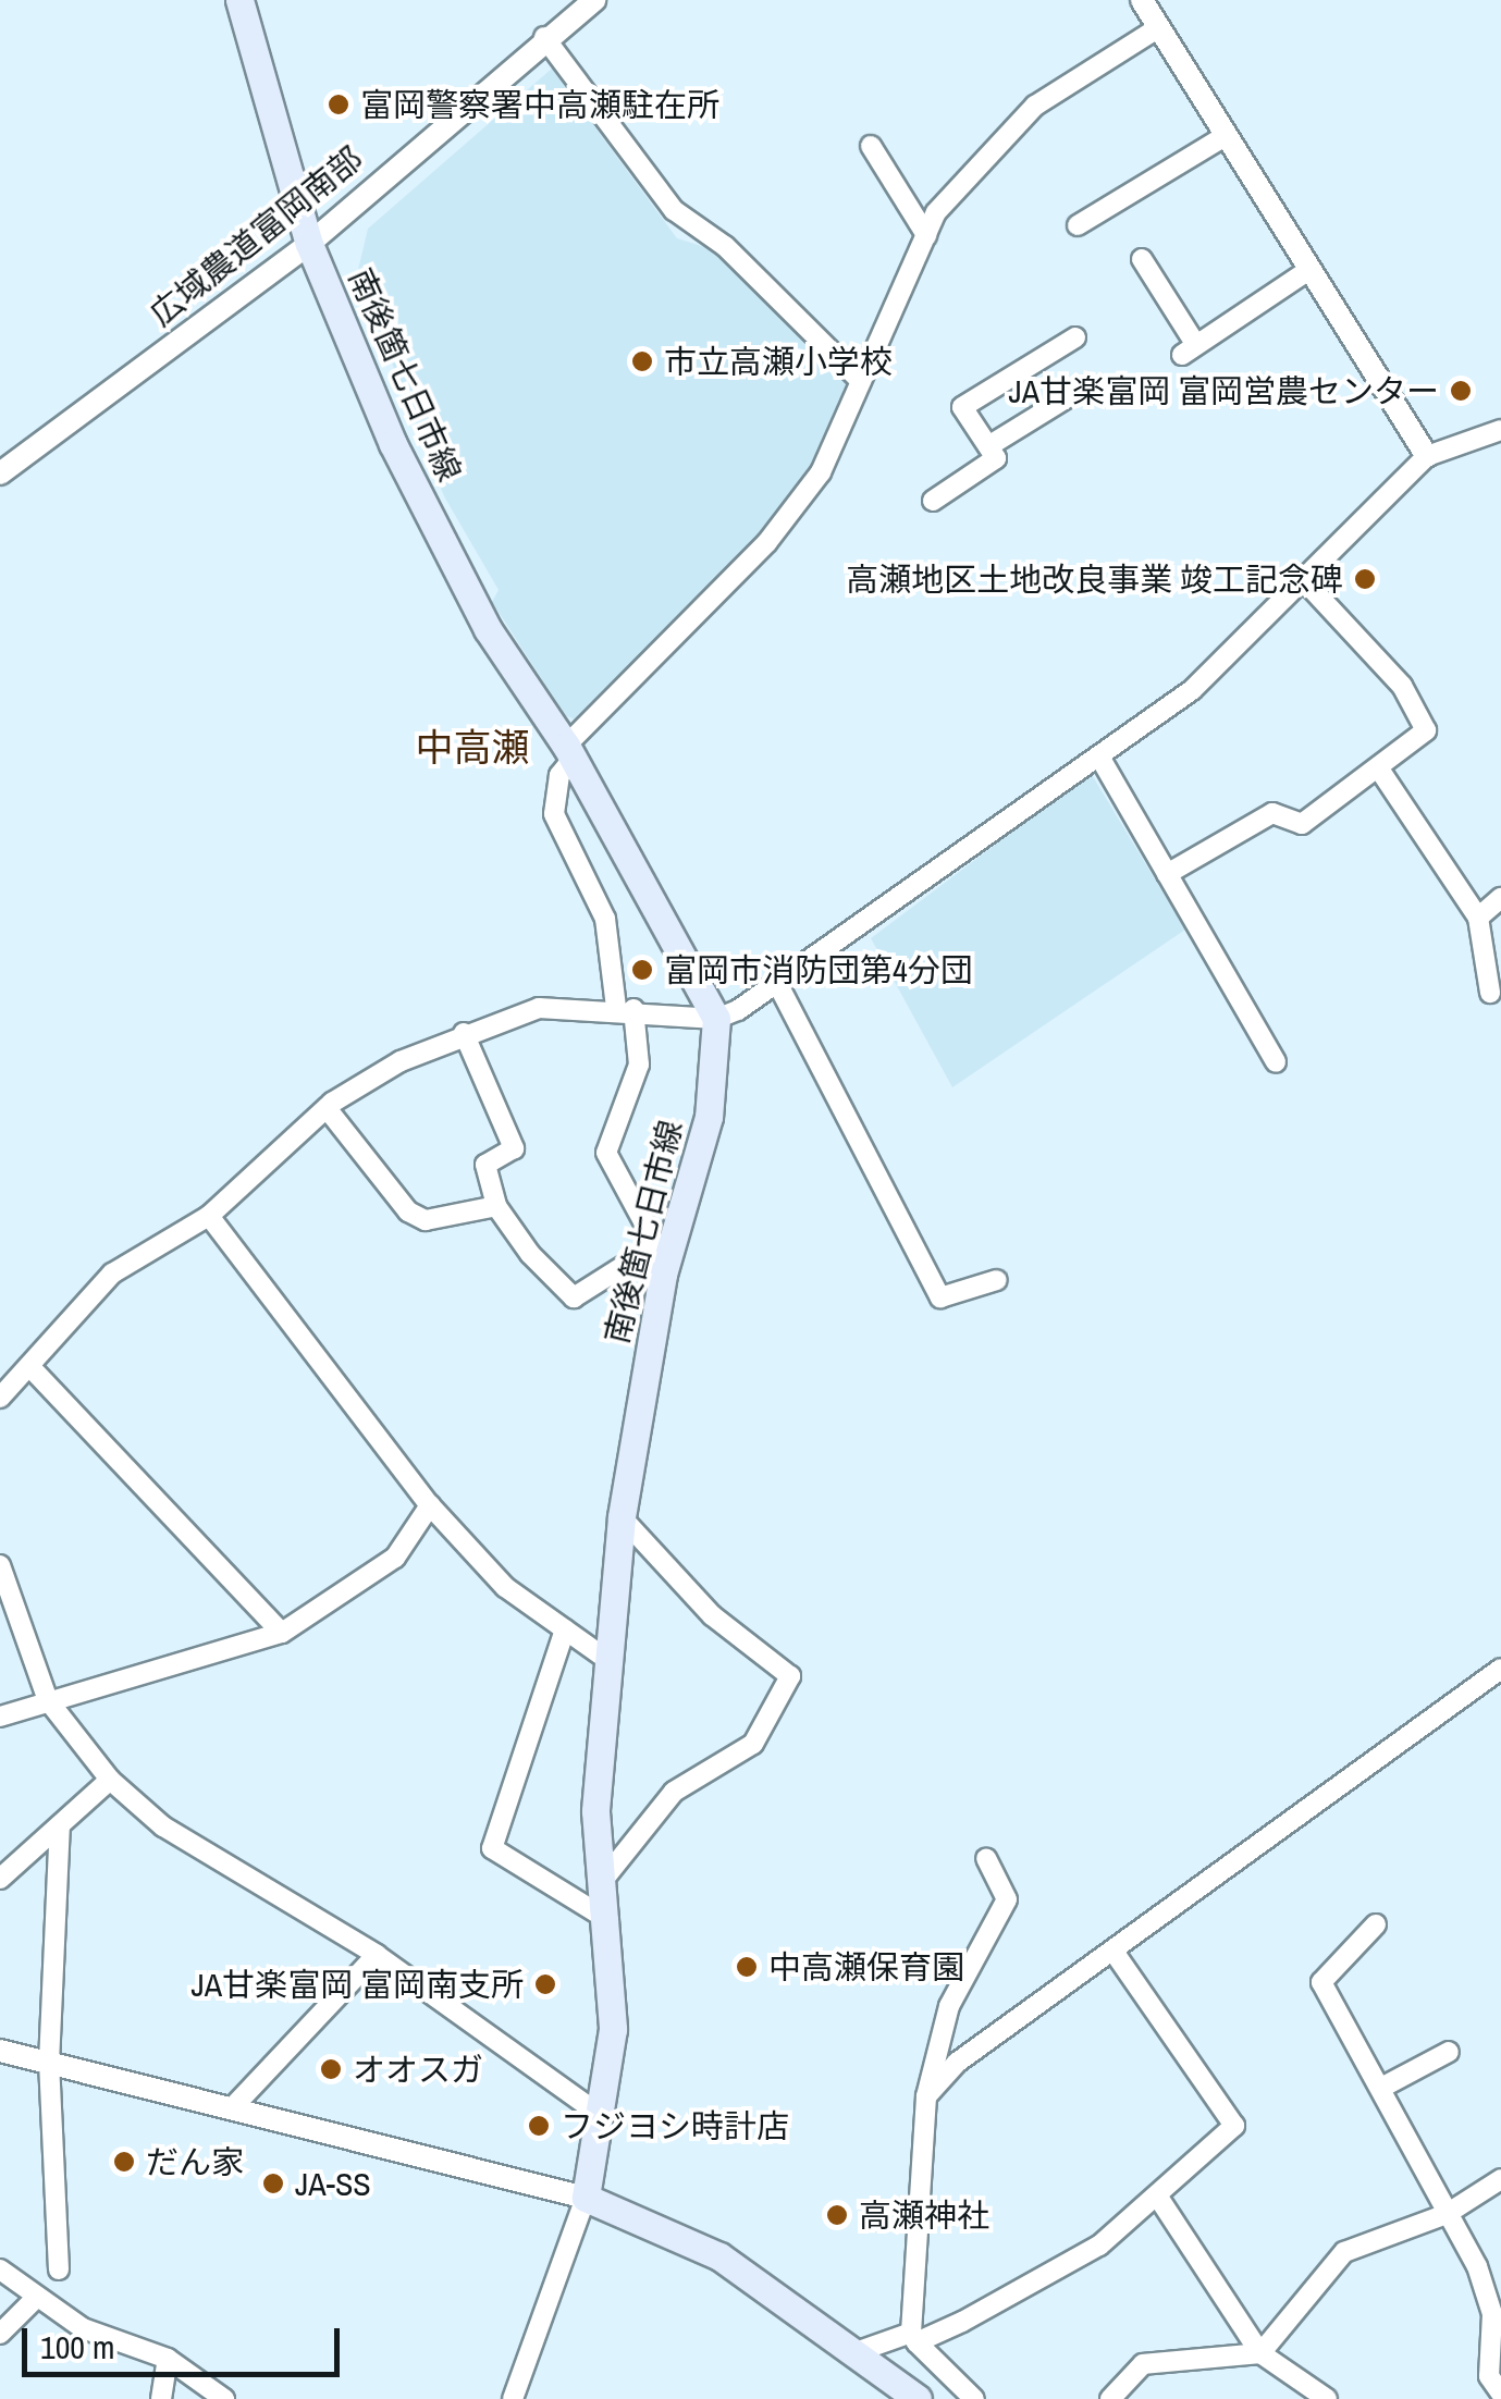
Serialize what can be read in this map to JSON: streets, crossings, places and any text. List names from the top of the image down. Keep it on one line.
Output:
{"streets":{"main road":["南後箇七日市線"],"street":["広域農道富岡南部"]},"crossings":[["広域農道富岡南部","南後箇七日市線"]],"districts":["中高瀬"],"places":["富岡警察署中高瀬駐在所","市立高瀬小学校","JA甘楽富岡 富岡営農センター","高瀬地区土地改良事業 竣工記念碑","富岡市消防団第4分団","中高瀬保育園","JA甘楽富岡 富岡南支所","オオスガ","フジヨシ時計店","だん家","JA-SS","高瀬神社"],"scale_bar":"100 m"}
